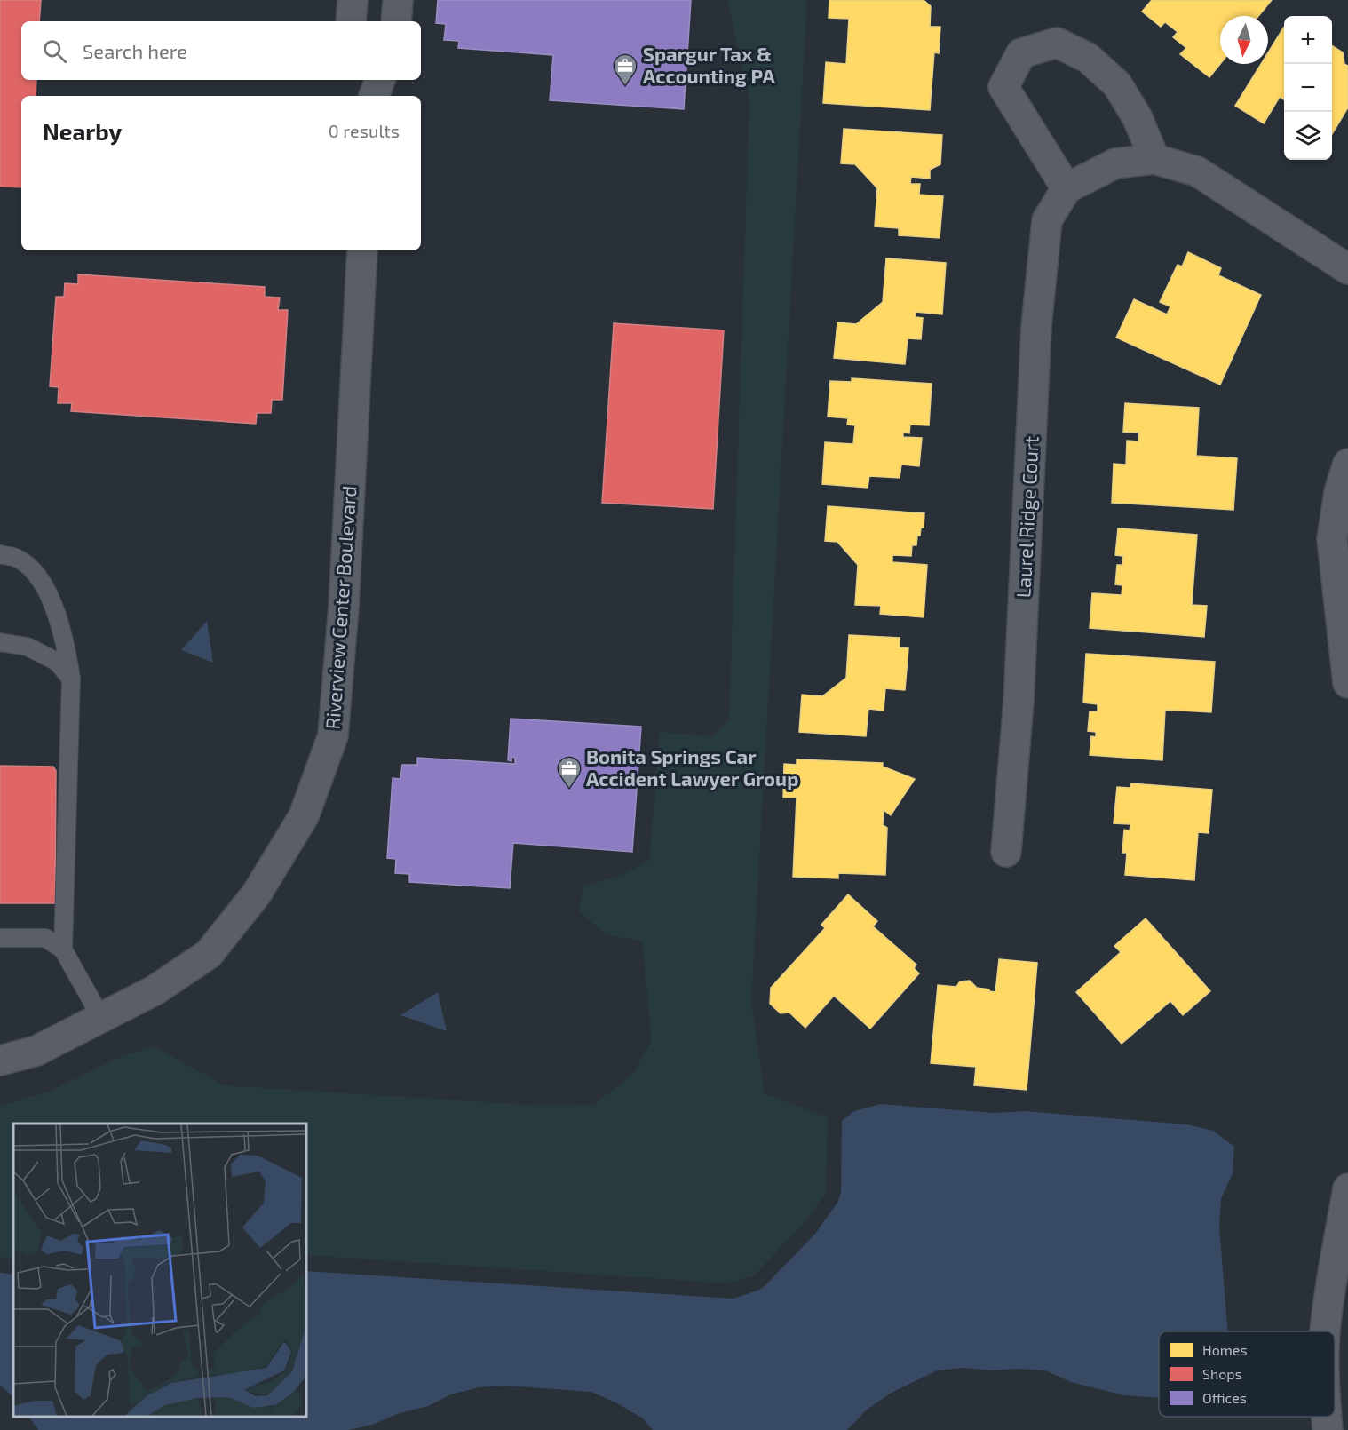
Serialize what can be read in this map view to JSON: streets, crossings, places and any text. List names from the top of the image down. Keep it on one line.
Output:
{"streets":{"street":["Laurel Ridge Court","Riverview Center Boulevard"]},"places":{"office":["Spargur Tax & Accounting PA","Bonita Springs Car Accident Lawyer Group"]},"legend":["Homes","Shops","Offices"],"north":"bottom","page":{"map_buttons":["+","−"],"search":"Search here","heading":["Nearby","0 results"]}}
